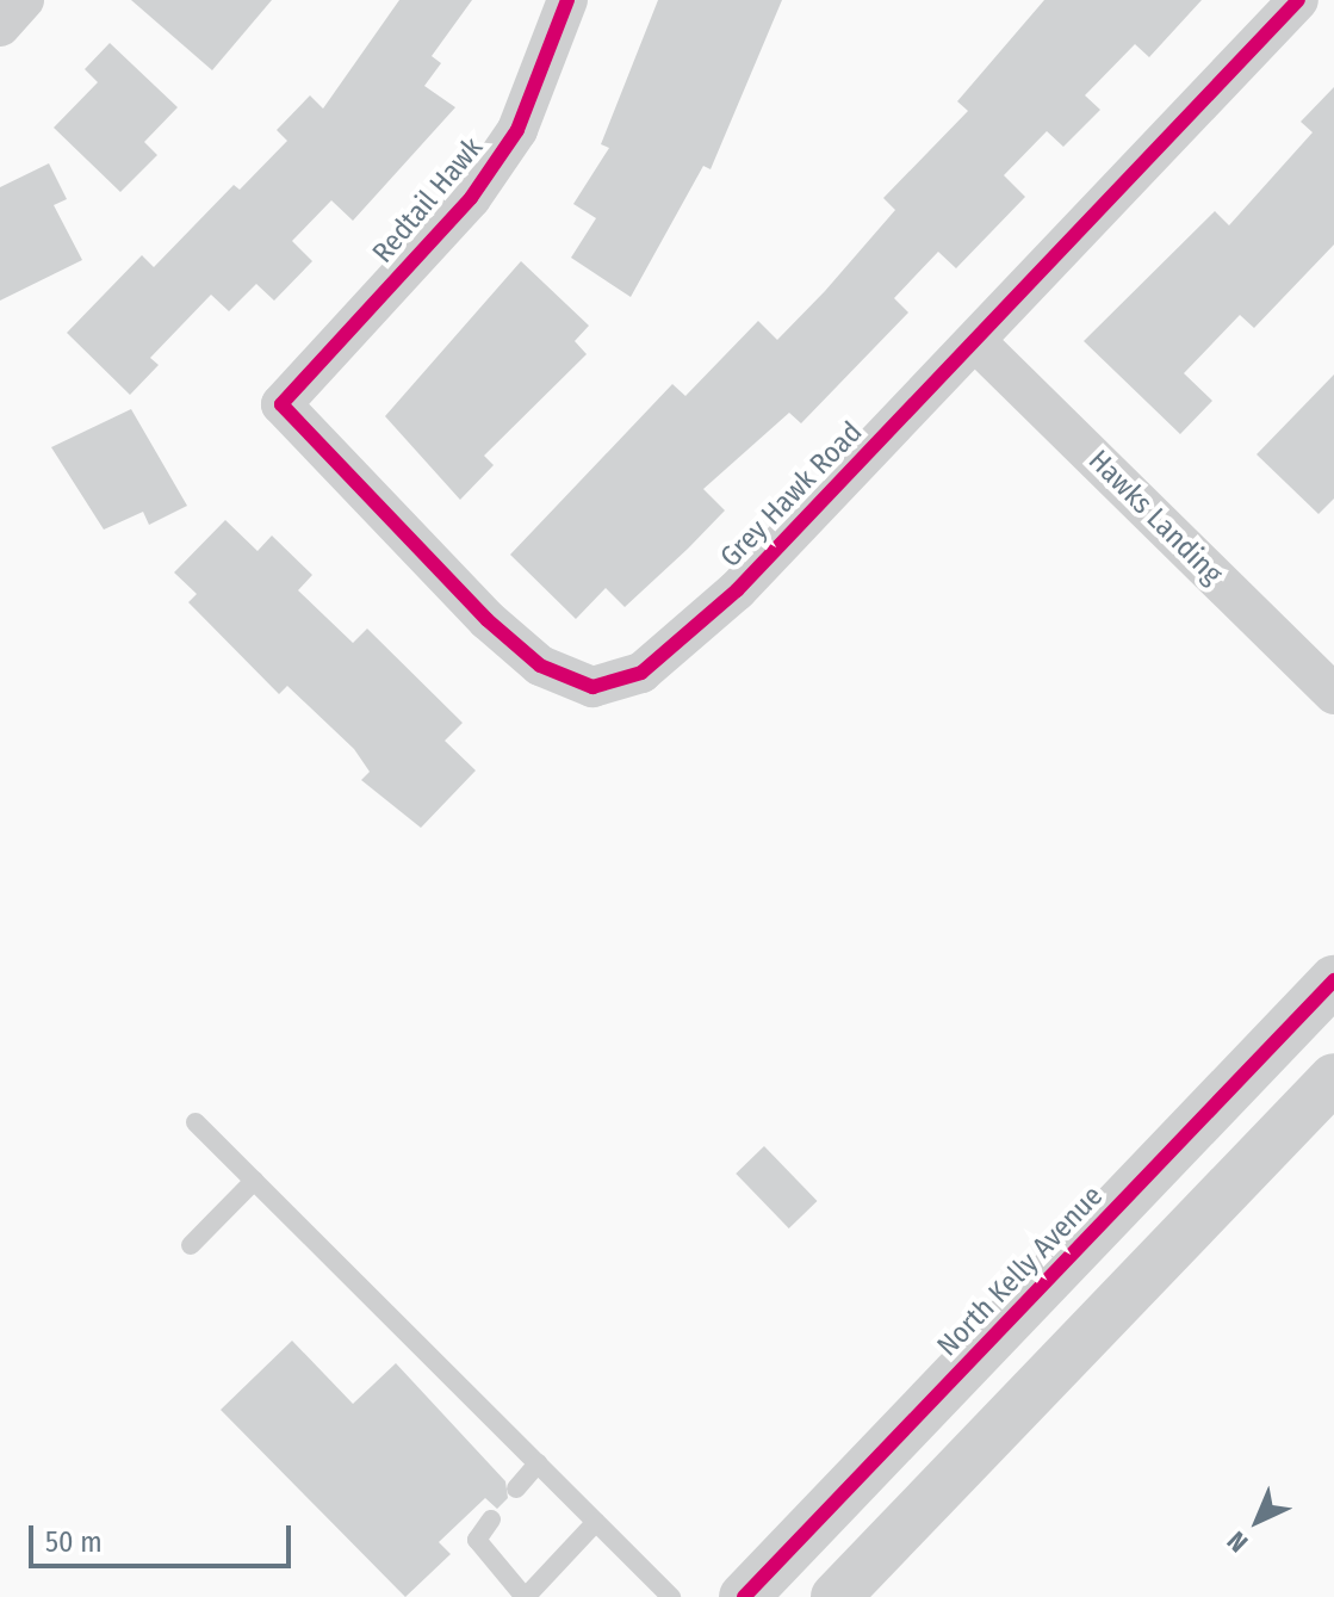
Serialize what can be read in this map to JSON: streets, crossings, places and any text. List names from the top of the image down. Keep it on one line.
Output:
{"streets":{"street":["Redtail Hawk","Grey Hawk Road","Hawks Landing","North Kelly Avenue"]},"crossings":[["Redtail Hawk","Grey Hawk Road"],["Grey Hawk Road","Hawks Landing"]],"scale_bar":"50 m","north":"bottom left"}
